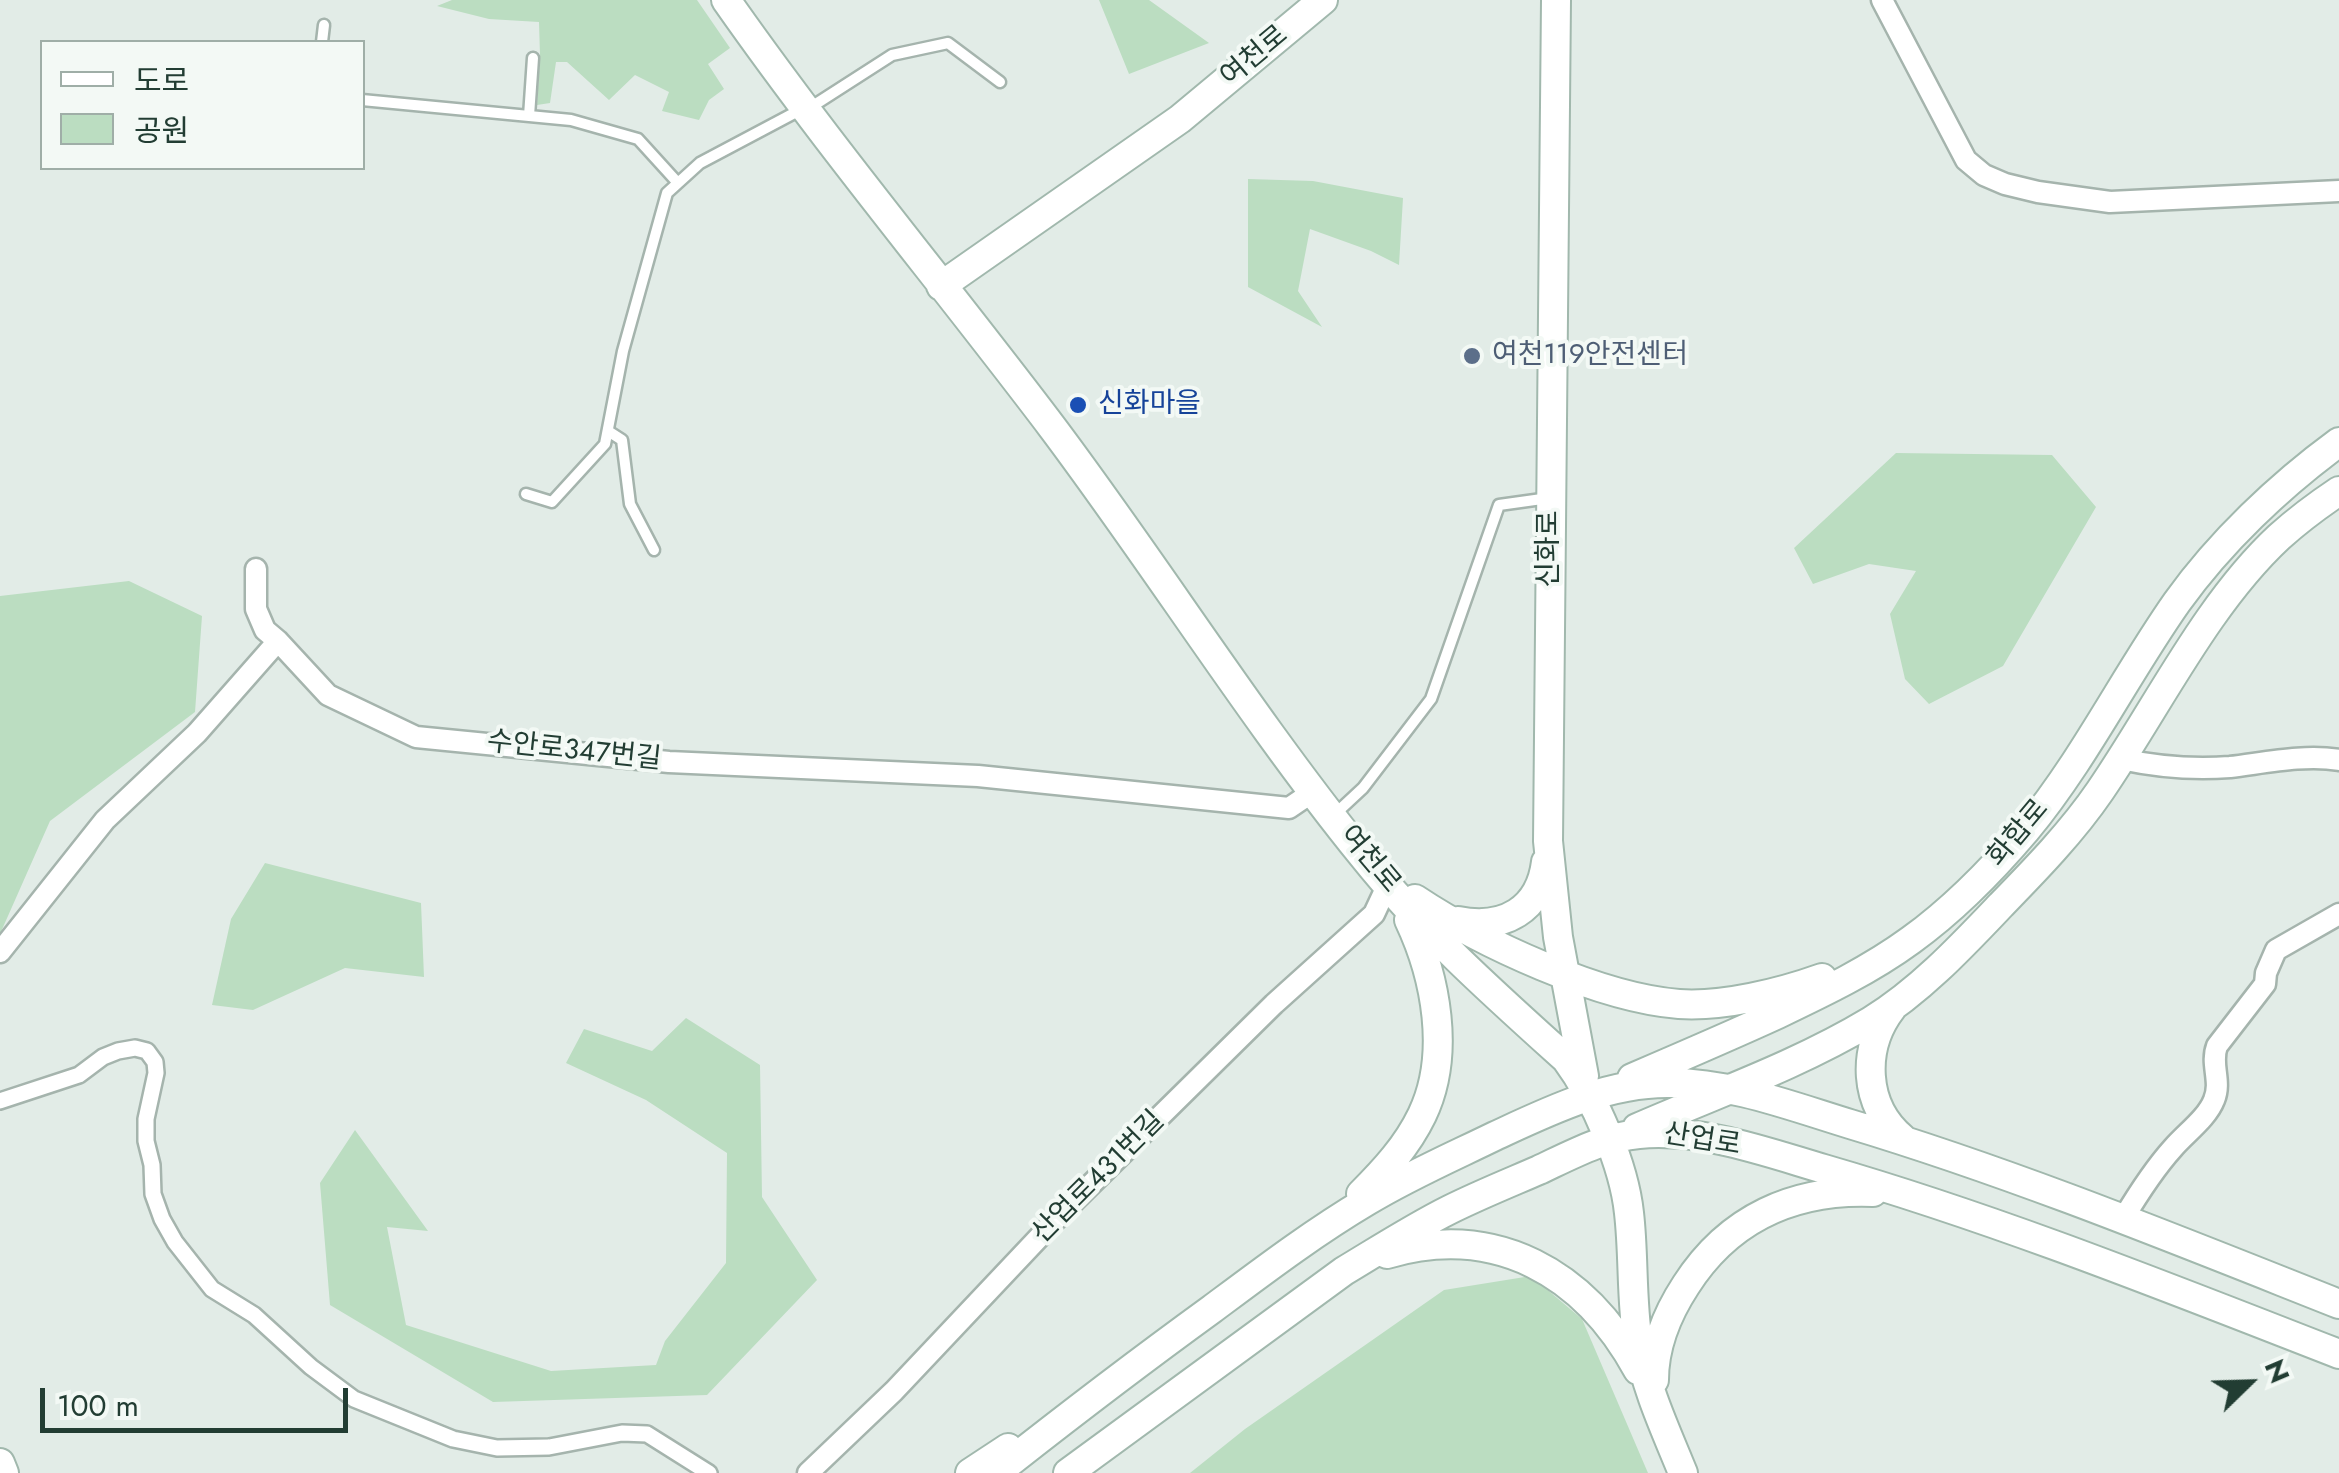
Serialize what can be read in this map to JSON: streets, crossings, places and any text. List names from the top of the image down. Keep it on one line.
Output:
{"streets":{"main road":["여천로","신화로","화합로","산업로"],"street":["수안로347번길","산업로431번길"]},"crossings":[["여천로","신화로"],["여천로","수안로347번길"],["여천로","화합로"],["여천로","산업로"],["여천로","산업로431번길"],["신화로","화합로"],["신화로","산업로"],["화합로","산업로"]],"places":["여천119안전센터","신화마을"],"legend":["도로","공원"],"scale_bar":"100 m","north":"top right"}
